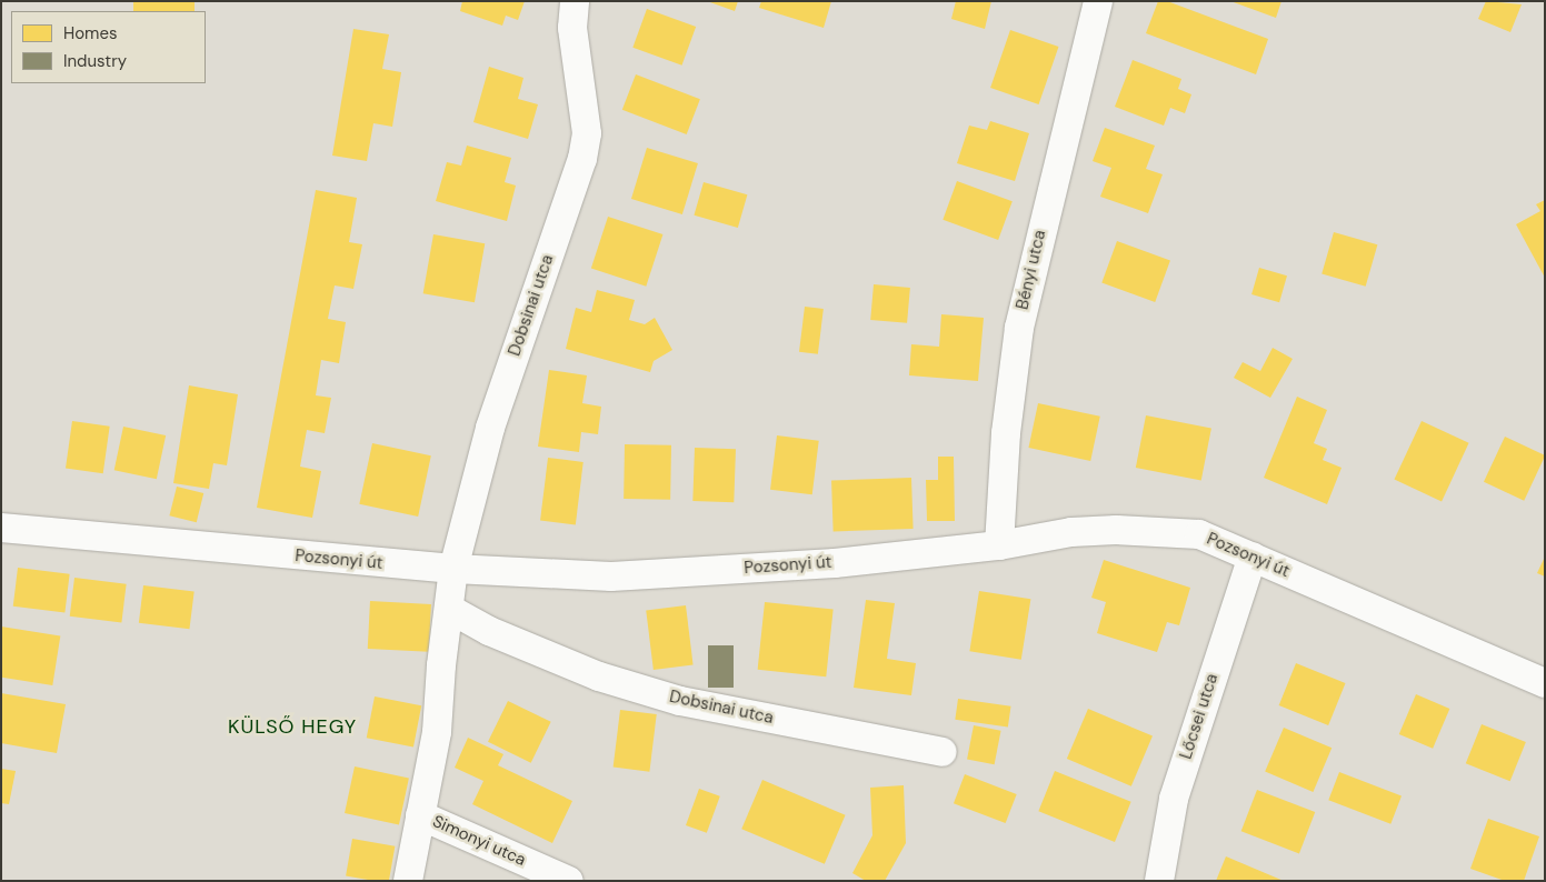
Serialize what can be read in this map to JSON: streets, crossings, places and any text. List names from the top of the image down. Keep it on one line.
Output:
{"streets":{"street":["Bényi utca","Dobsinai utca","Pozsonyi út","Lőcsei utca","Simonyi utca"]},"crossings":[["Bényi utca","Pozsonyi út"],["Dobsinai utca","Pozsonyi út"],["Dobsinai utca","Simonyi utca"],["Pozsonyi út","Lőcsei utca"]],"districts":["KÜLSŐ HEGY"],"legend":["Homes","Industry"]}
